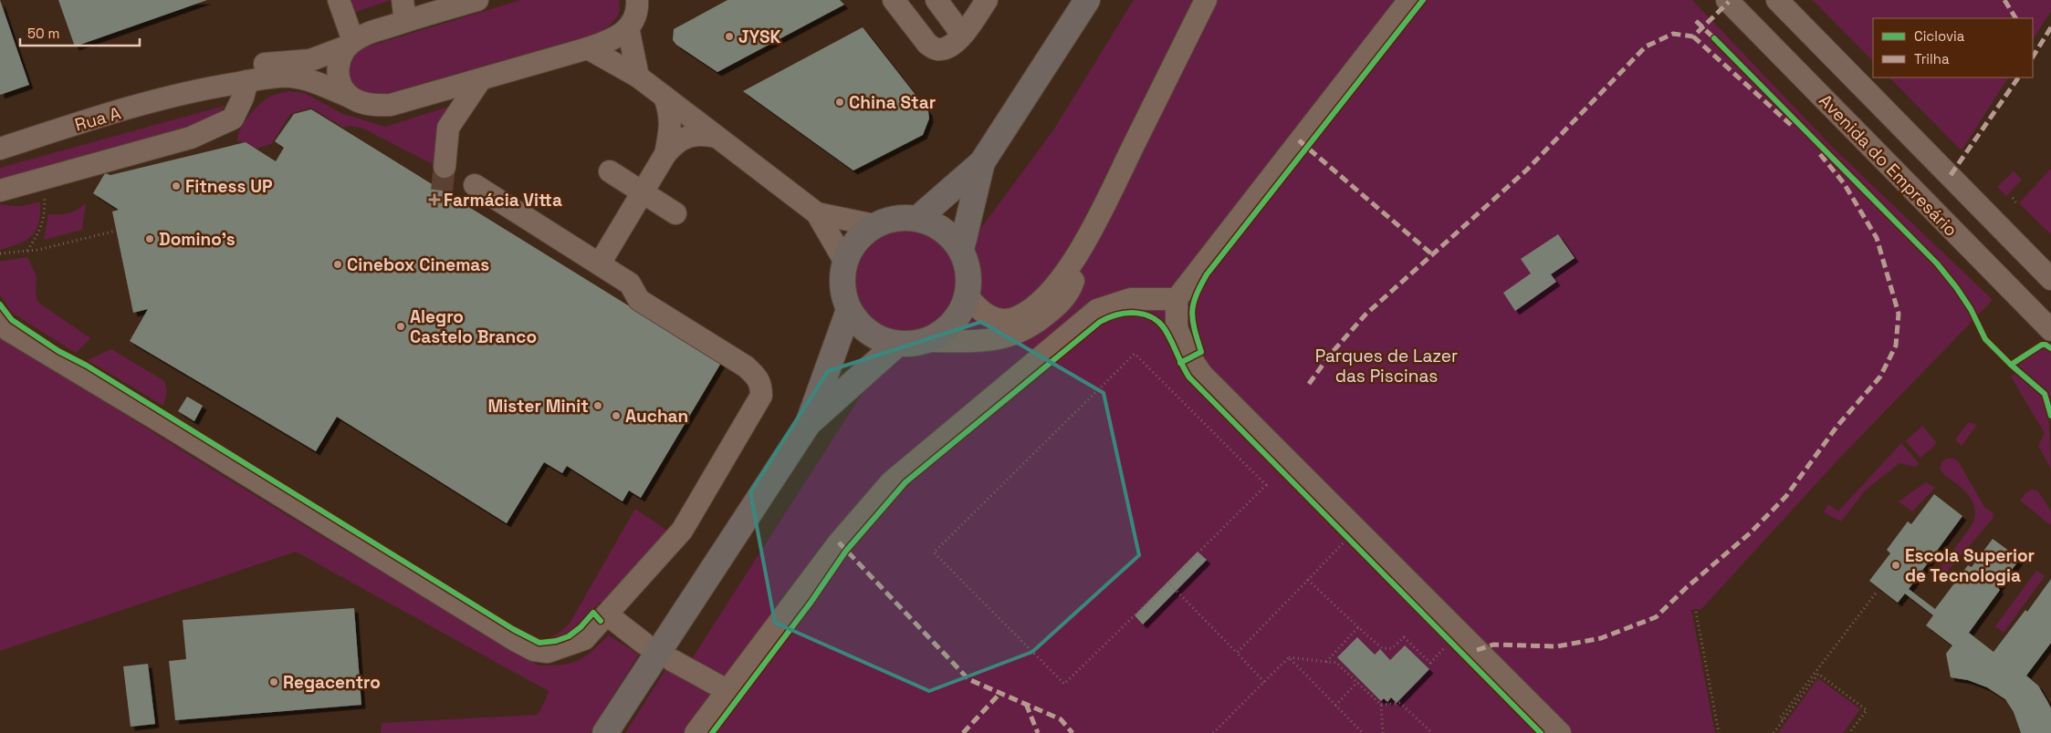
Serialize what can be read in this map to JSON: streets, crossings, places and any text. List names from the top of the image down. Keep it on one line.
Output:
{"streets":{"street":["Rua A","Avenida do Empresário"]},"parks":["Parques de Lazer das Piscinas"],"places":{"other":["JYSK","China Star","Fitness UP","Domino's","Cinebox Cinemas","Alegro Castelo Branco","Mister Minit","Auchan","Escola Superior de Tecnologia","Regacentro"],"health":["Farmácia Vitta"]},"legend":["Ciclovia","Trilha"],"scale_bar":"50 m"}
